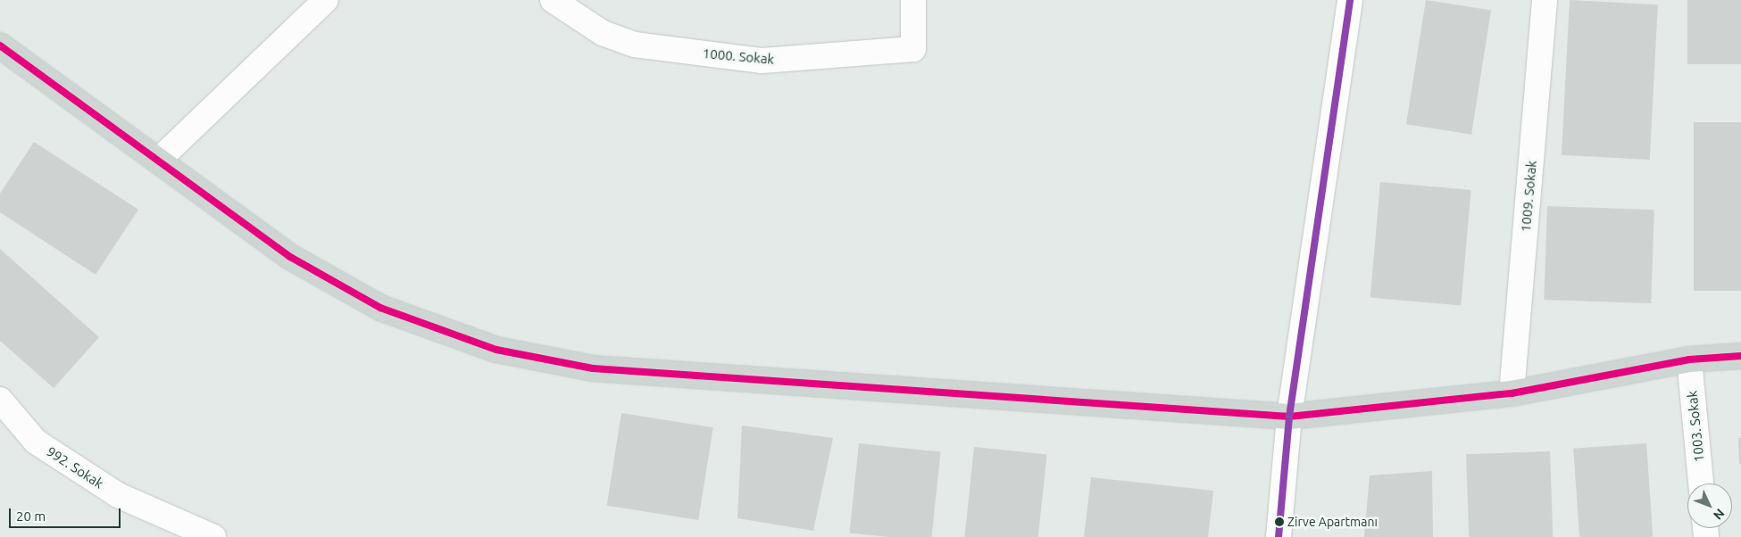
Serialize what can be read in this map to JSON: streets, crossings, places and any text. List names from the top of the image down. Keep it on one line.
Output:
{"streets":{"street":["1000. Sokak","1009. Sokak","1003. Sokak","992. Sokak"]},"places":["Zirve Apartmanı"],"scale_bar":"20 m","north":"bottom right"}
